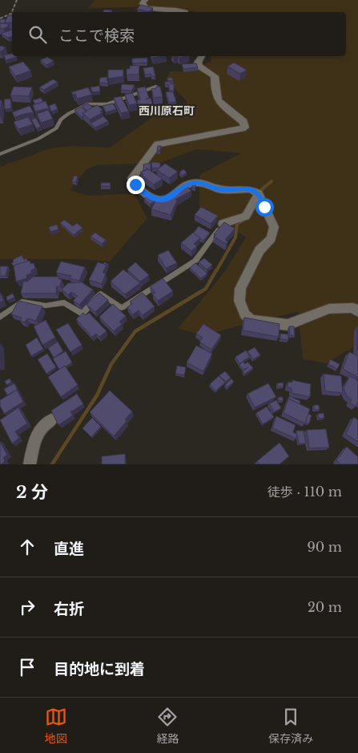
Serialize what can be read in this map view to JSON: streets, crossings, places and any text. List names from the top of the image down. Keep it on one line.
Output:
{"districts":["西川原石町"],"page":{"search":"ここで検索","heading":["2 分","徒歩 · 110 m"],"list":[["直進","90 m"],["右折","20 m"],"目的地に到着"],"nav":["地図","経路","保存済み"]}}
